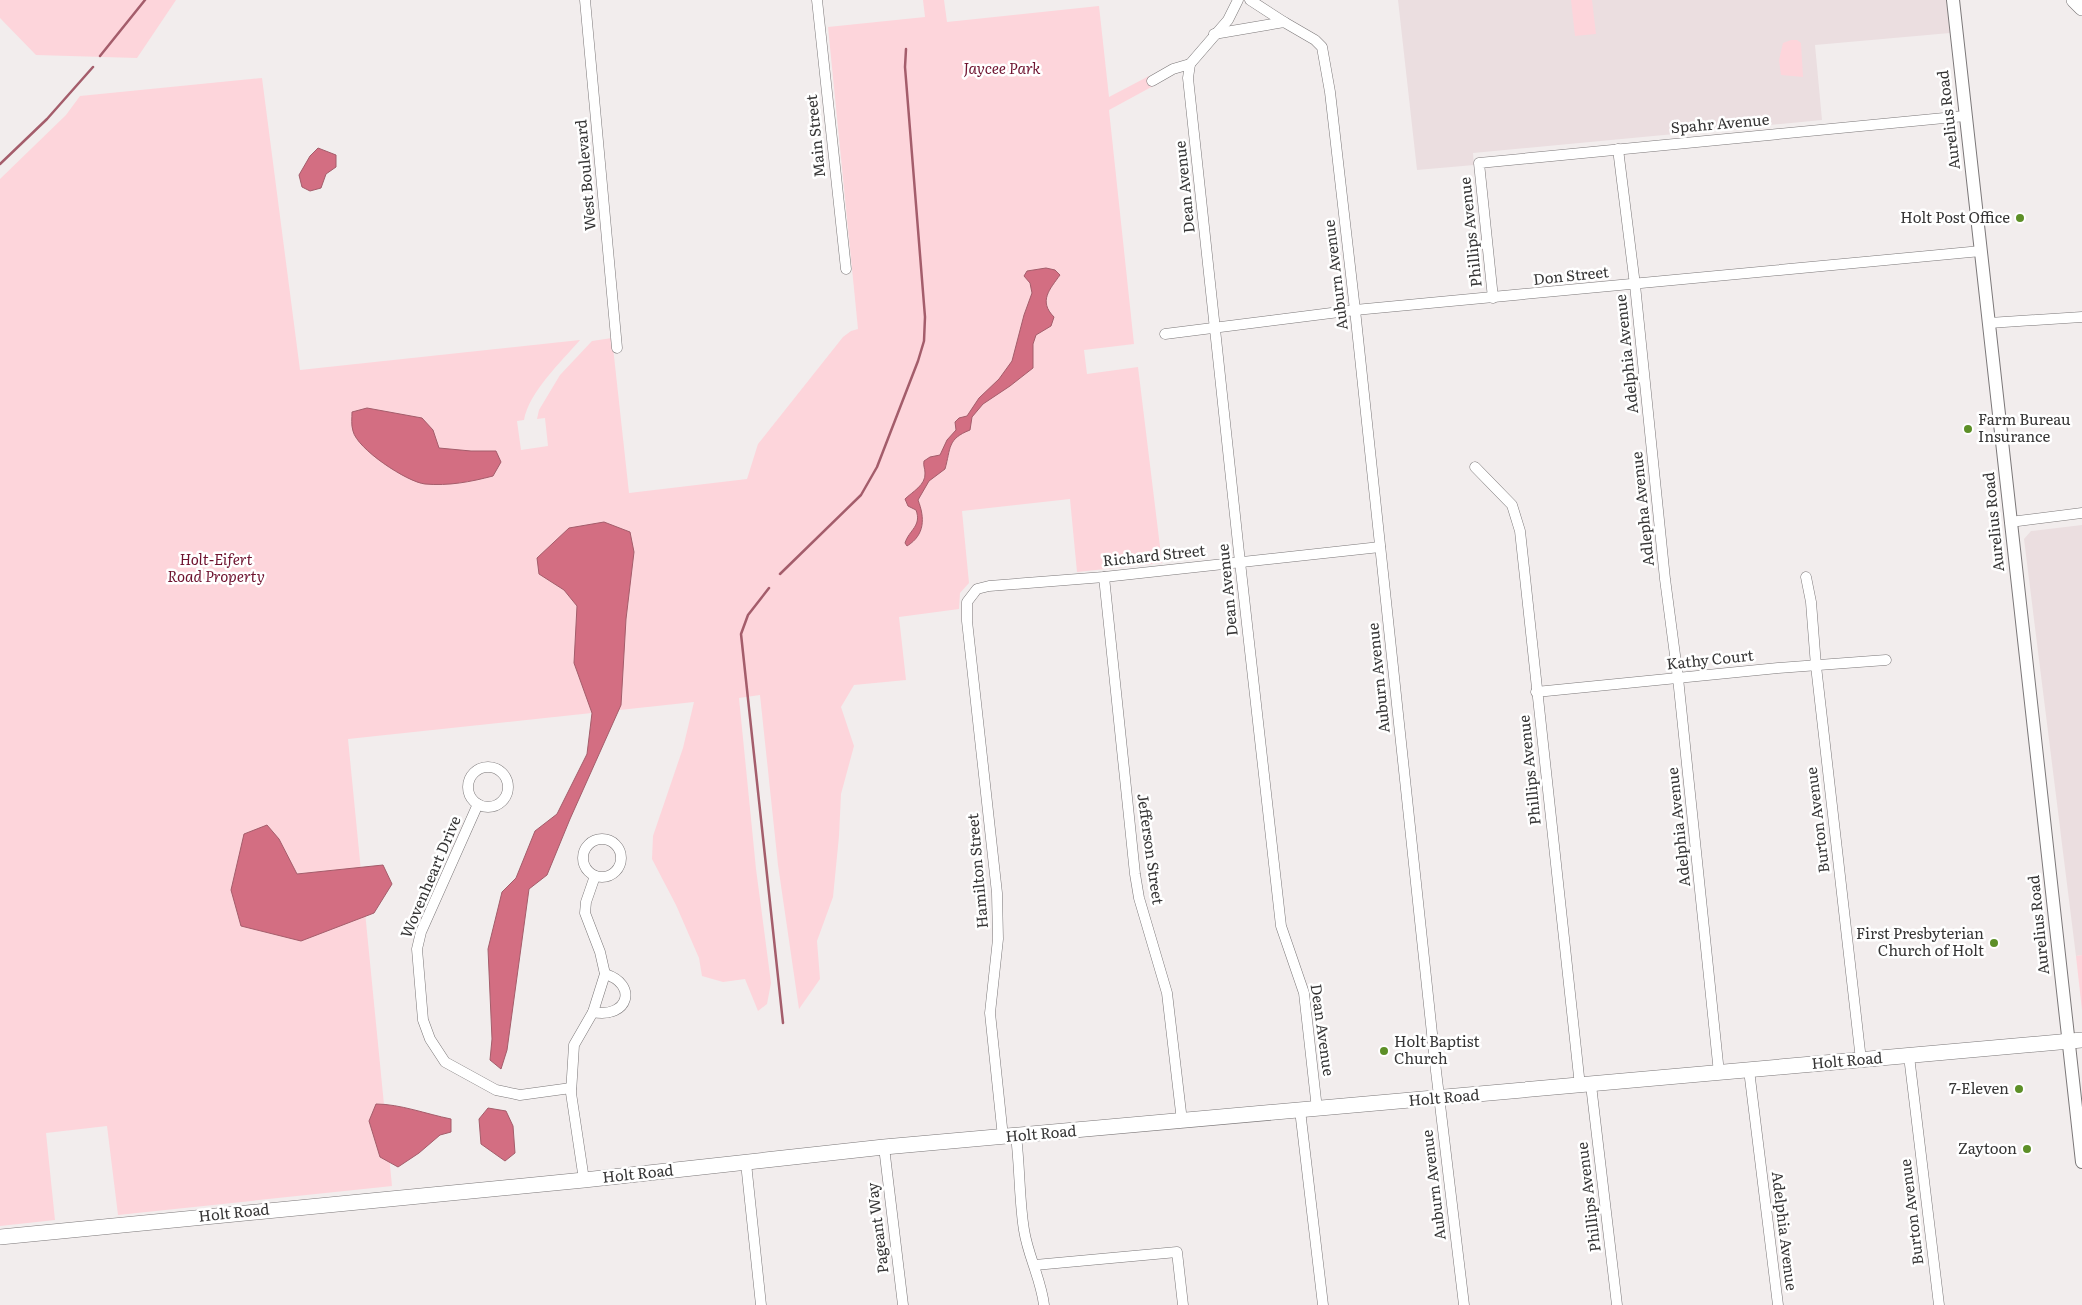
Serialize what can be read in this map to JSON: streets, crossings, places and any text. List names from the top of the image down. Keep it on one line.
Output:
{"streets":{"main road":["Holt Road"],"street":["Aurelius Road","Spahr Avenue","Main Street","West Boulevard","Dean Avenue","Phillips Avenue","Auburn Avenue","Don Street","Adelphia Avenue","Adlepha Avenue","Richard Street","Kathy Court","Burton Avenue","Jefferson Street","Hamilton Street","Wovenheart Drive","Pageant Way"]},"crossings":[["Aurelius Road","Spahr Avenue"],["Aurelius Road","Don Street"],["Aurelius Road","Holt Road"],["Spahr Avenue","Phillips Avenue"],["Spahr Avenue","Adelphia Avenue"],["Dean Avenue","Don Street"],["Dean Avenue","Richard Street"],["Dean Avenue","Holt Road"],["Phillips Avenue","Don Street"],["Phillips Avenue","Kathy Court"],["Phillips Avenue","Holt Road"],["Auburn Avenue","Don Street"],["Auburn Avenue","Richard Street"],["Auburn Avenue","Holt Road"],["Don Street","Adelphia Avenue"],["Adelphia Avenue","Adlepha Avenue"],["Adelphia Avenue","Kathy Court"],["Adelphia Avenue","Holt Road"],["Richard Street","Jefferson Street"],["Richard Street","Hamilton Street"],["Kathy Court","Burton Avenue"],["Burton Avenue","Holt Road"],["Jefferson Street","Holt Road"],["Hamilton Street","Holt Road"],["Holt Road","Pageant Way"]],"parks":["Jaycee Park","Holt-Eifert Road Property"],"places":["Holt Post Office","Farm Bureau Insurance","First Presbyterian Church of Holt","Holt Baptist Church","7-Eleven","Zaytoon"]}
